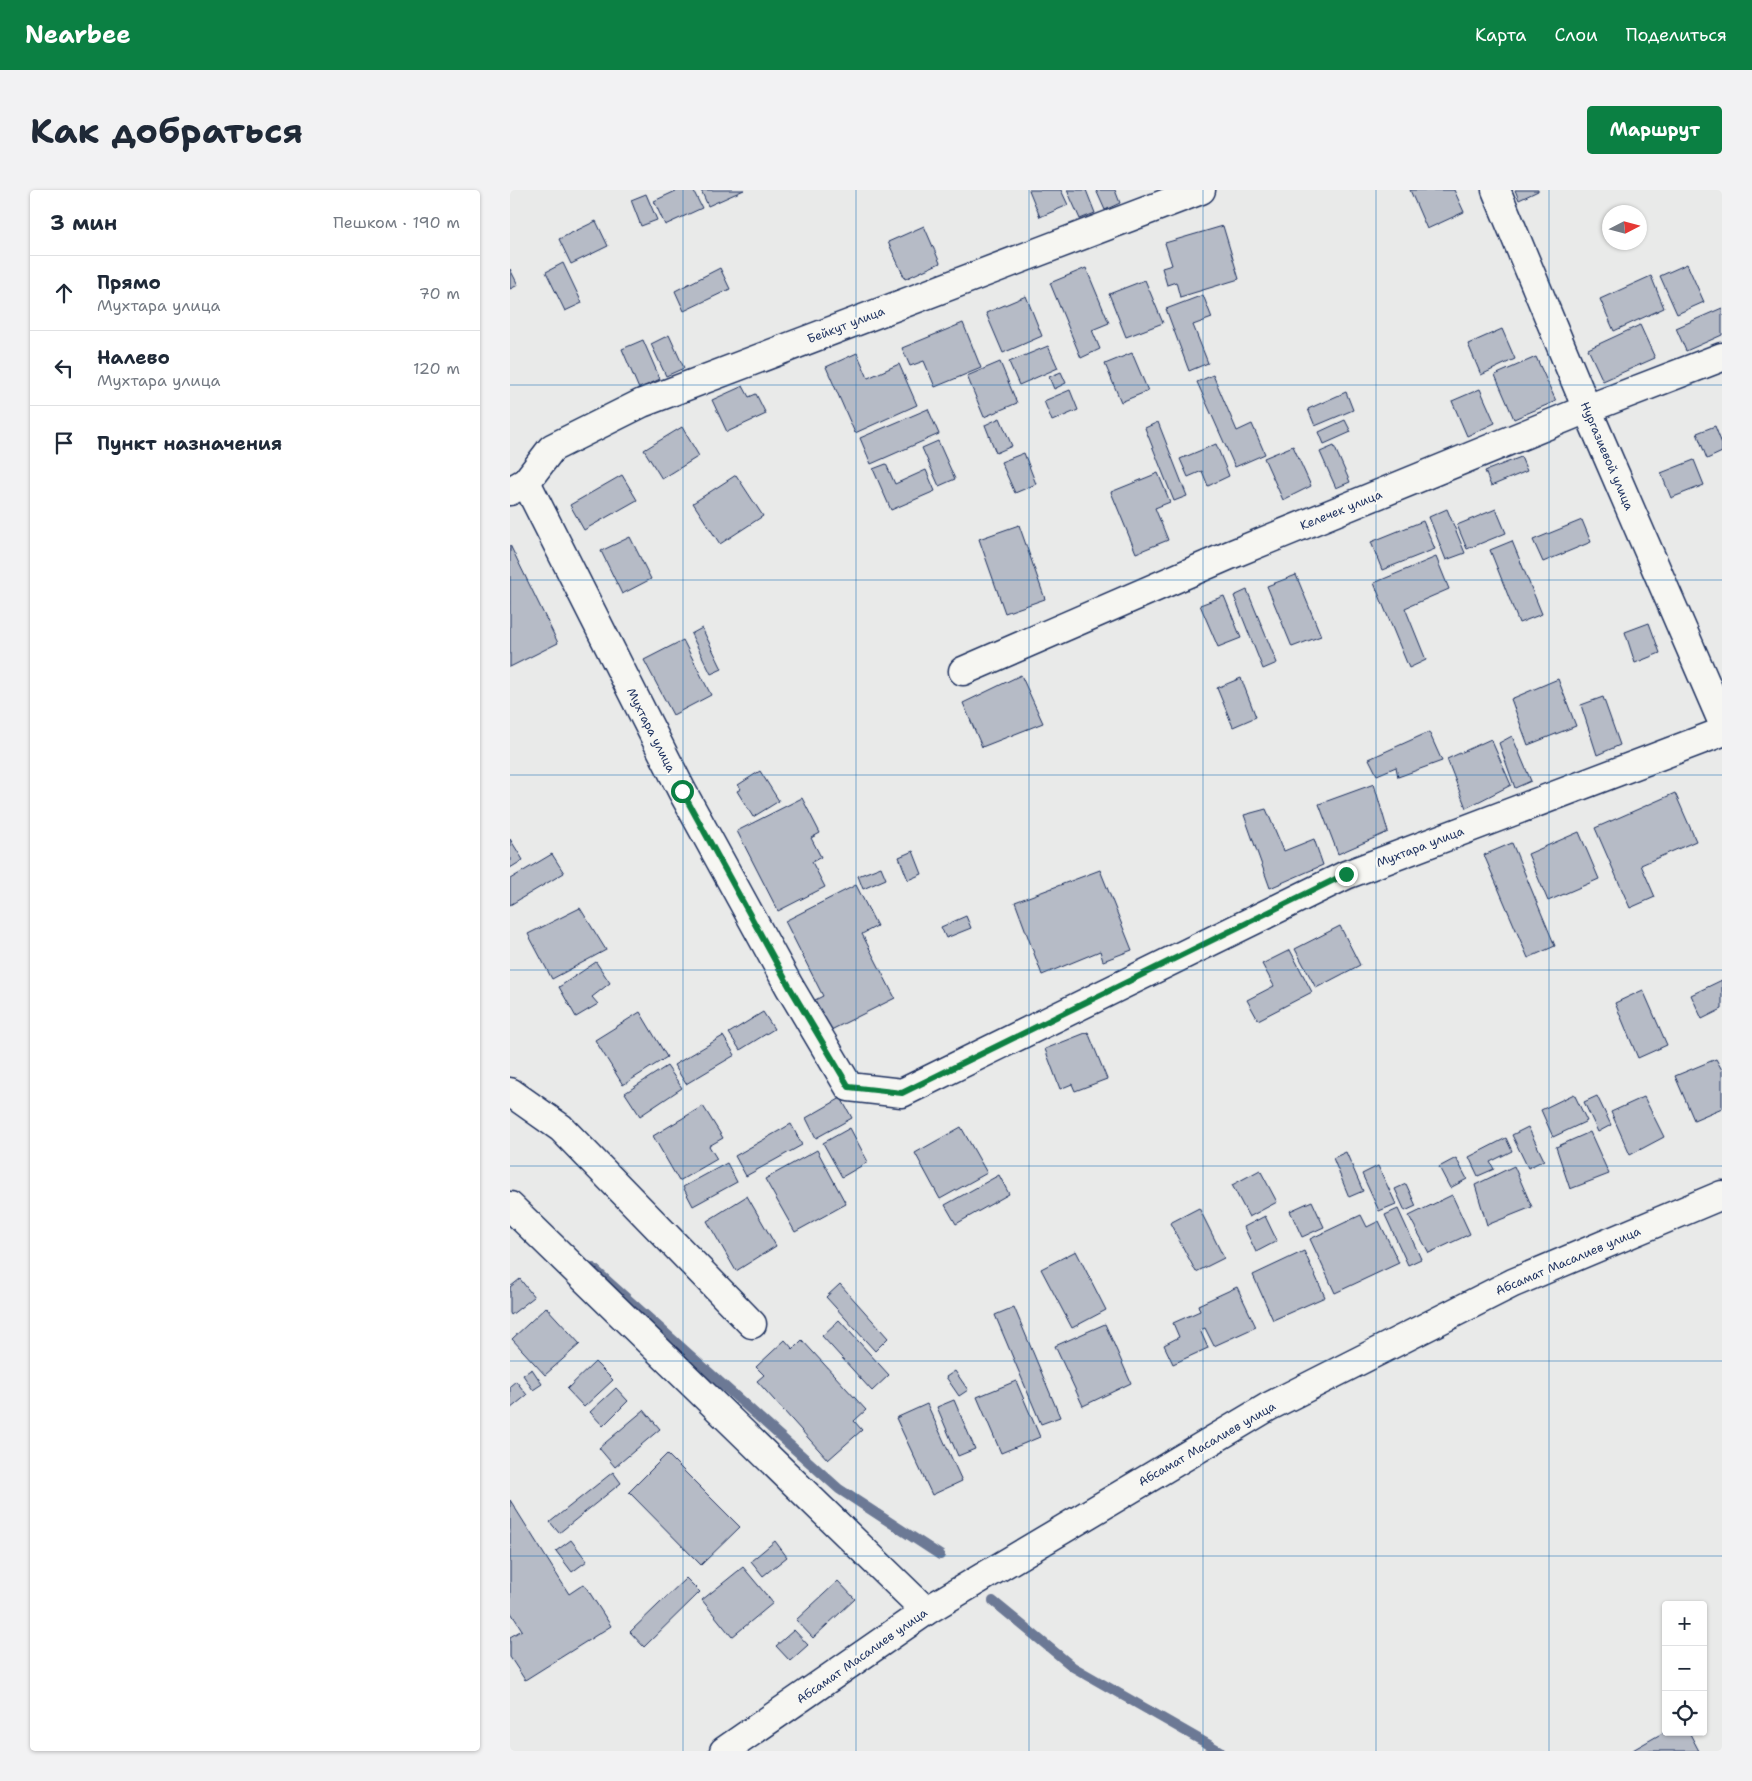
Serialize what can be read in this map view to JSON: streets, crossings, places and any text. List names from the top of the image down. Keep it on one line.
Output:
{"streets":{"street":["Бейкут улица","Нургазиевой улица","Келечек улица","Мухтара улица","Абсамат Масалиев улица"]},"crossings":[["Бейкут улица","Мухтара улица"],["Нургазиевой улица","Келечек улица"]],"north":"right","page":{"header":"Nearbee","nav":["Карта","Слои","Поделиться"],"buttons":"Маршрут","title":"Как добраться","heading":["3 мин","Пешком · 190 m"],"list":[["Прямо","Мухтара улица","70 m"],["Налево","Мухтара улица","120 m"],"Пункт назначения"],"map_buttons":["+","−"]}}
